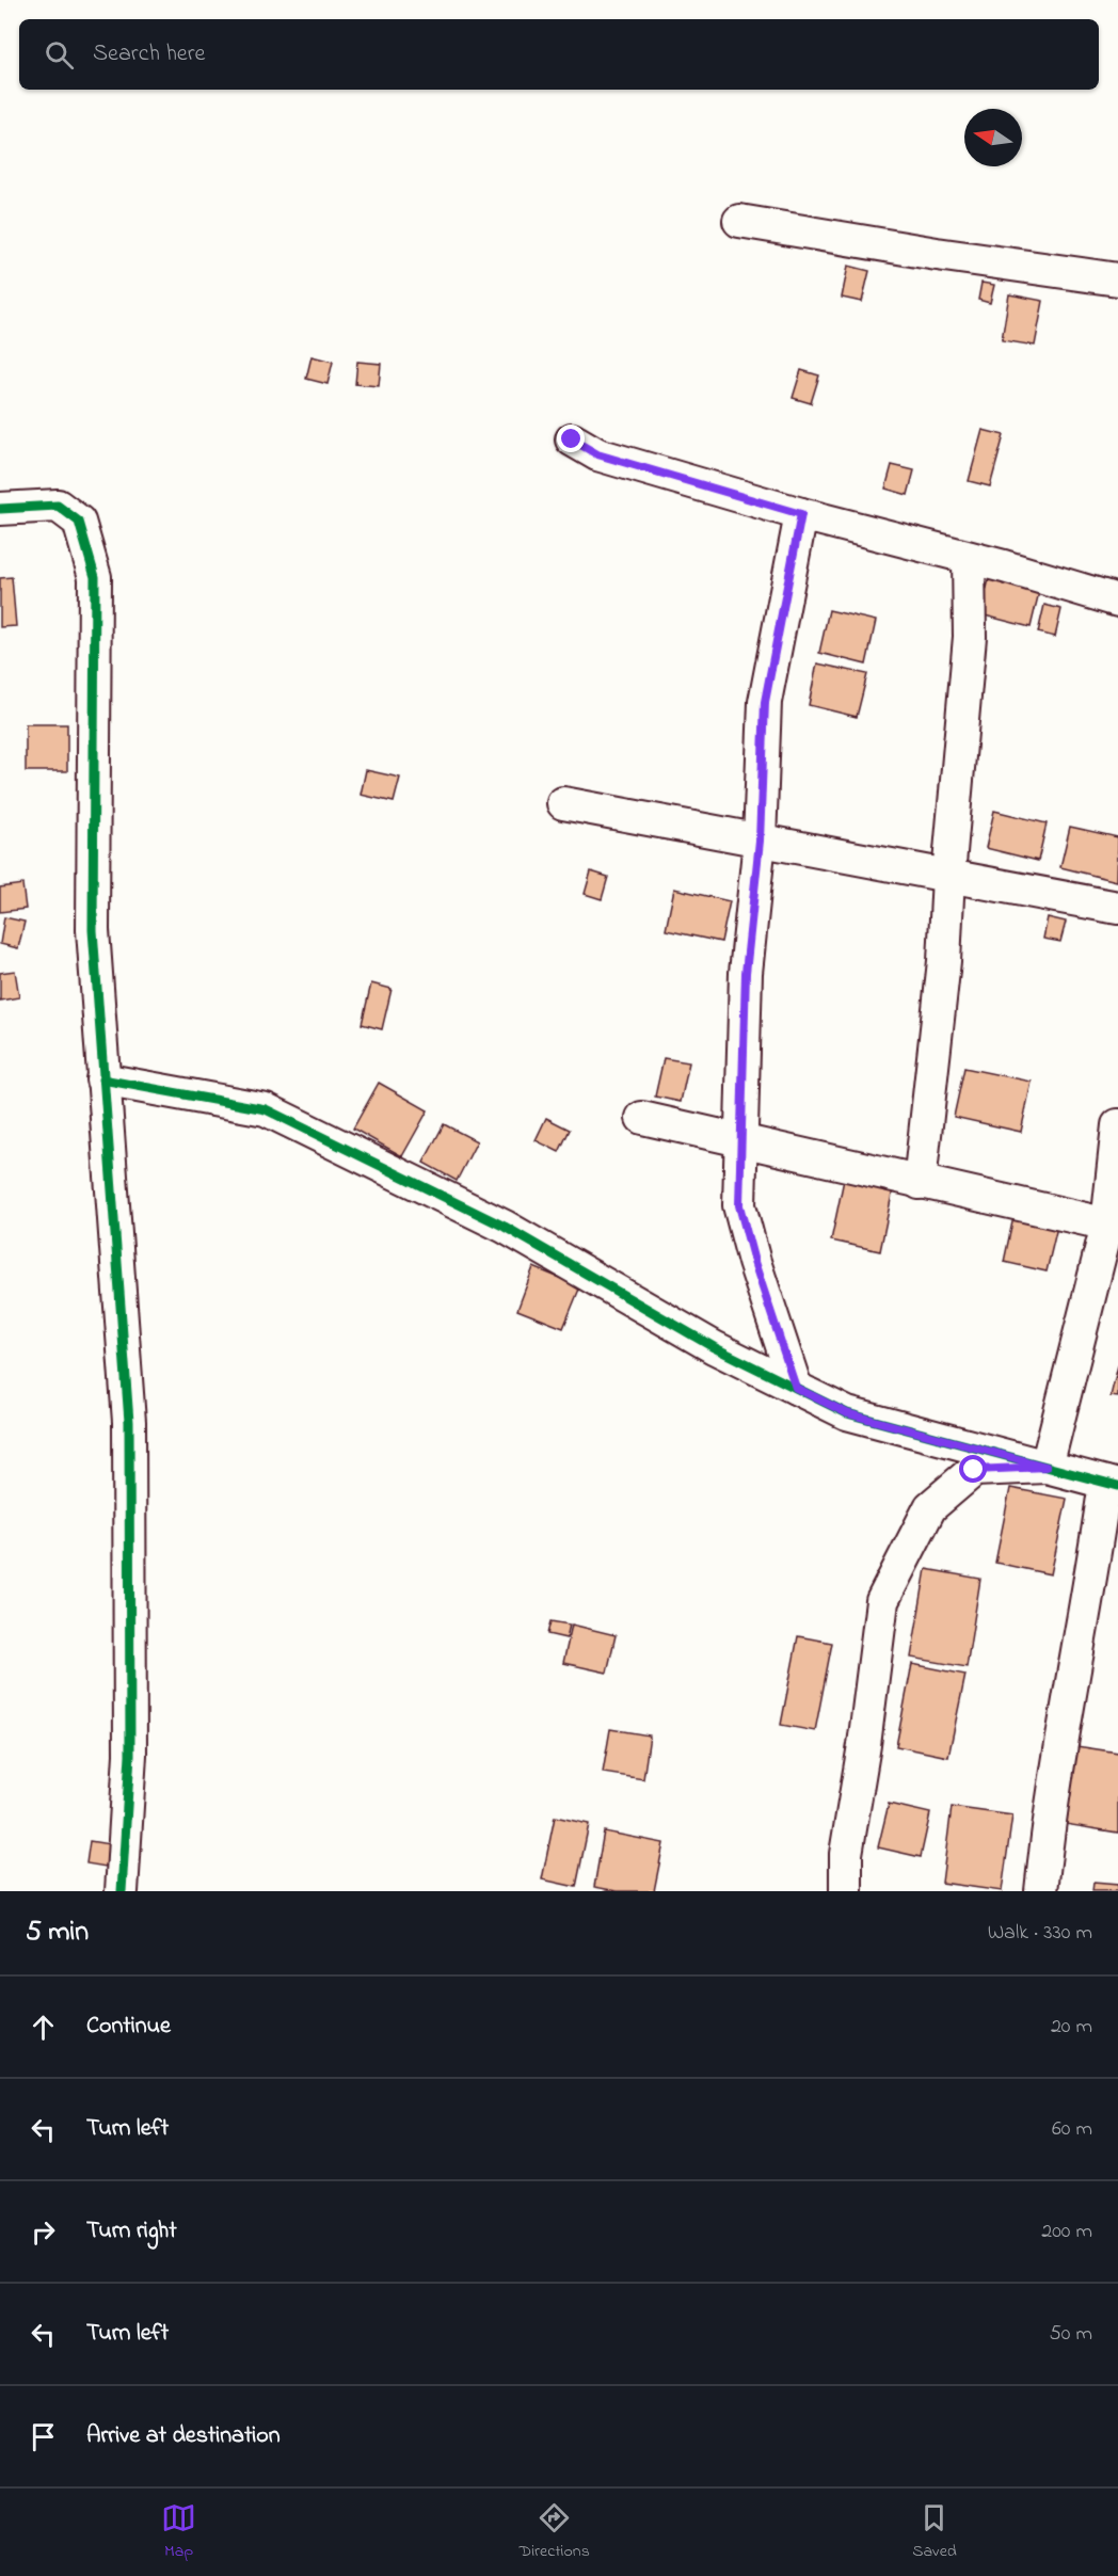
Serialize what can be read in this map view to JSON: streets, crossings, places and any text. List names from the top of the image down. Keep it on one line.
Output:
{"north":"left","page":{"search":"Search here","heading":["5 min","Walk · 330 m"],"list":[["Continue","20 m"],["Turn left","60 m"],["Turn right","200 m"],["Turn left","50 m"],"Arrive at destination"],"nav":["Map","Directions","Saved"]}}
